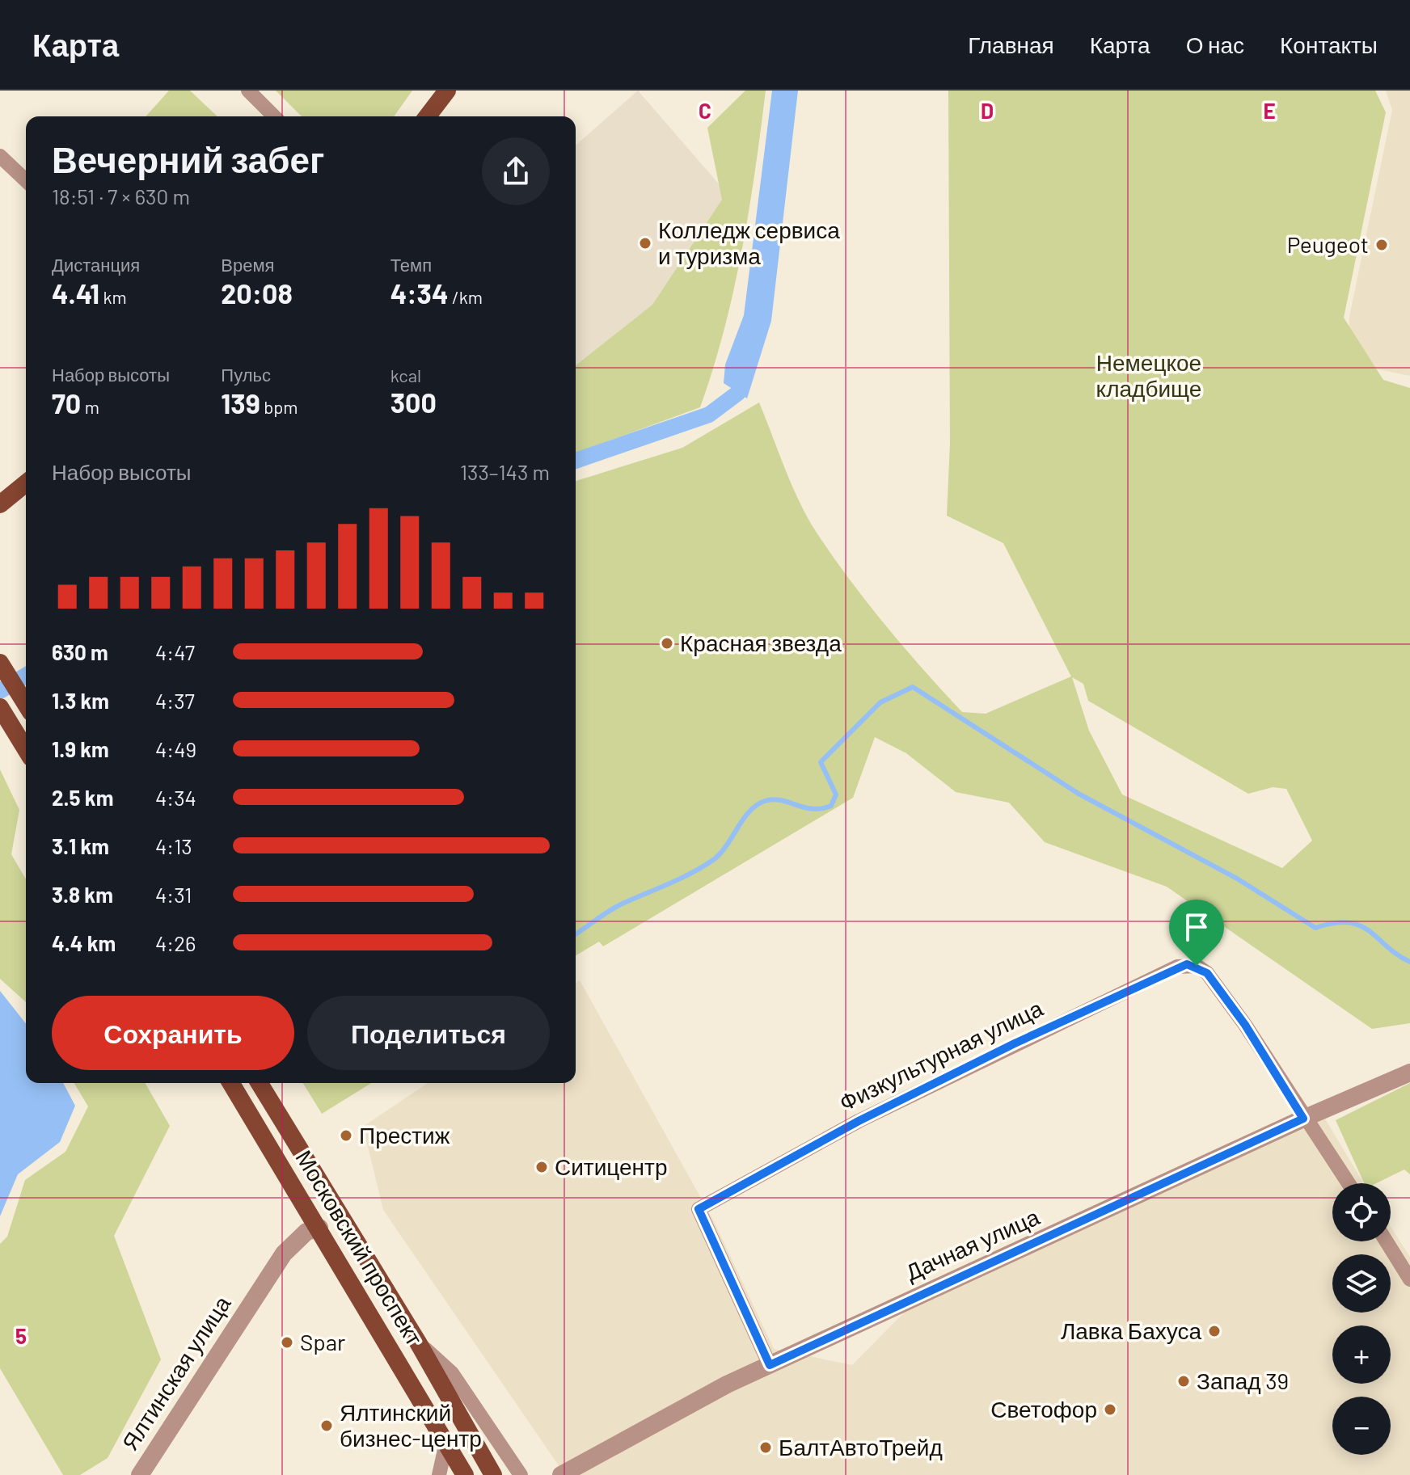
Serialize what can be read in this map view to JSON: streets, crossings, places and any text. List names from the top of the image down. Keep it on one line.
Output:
{"streets":{"main road":["Московский проспект"],"street":["Физкультурная улица","Дачная улица","Ялтинская улица"]},"crossings":[["Физкультурная улица","Дачная улица"],["Московский проспект","Ялтинская улица"]],"parks":["Немецкое кладбище"],"places":["Колледж сервиса и туризма","Peugeot","Красная звезда","Престиж","Ситицентр","Лавка Бахуса","Spar","Запад 39","Светофор","Ялтинский бизнес-центр","БалтАвтоТрейд"],"page":{"header":"Карта","nav":["Главная","Карта","О нас","Контакты"],"heading":["Вечерний забег","18:51 · 7 × 630 m"],"stats":[["Дистанция","4.41 km"],["Время","20:08"],["Темп","4:34 /km"],["Набор высоты","70 m"],["Пульс","139 bpm"],["kcal","300"]],"chart":["Набор высоты","133–143 m"],"list":[{"name":"630 m","note":"4:47"},{"name":"1.3 km","note":"4:37"},{"name":"1.9 km","note":"4:49"},{"name":"2.5 km","note":"4:34"},{"name":"3.1 km","note":"4:13"},{"name":"3.8 km","note":"4:31"},{"name":"4.4 km","note":"4:26"}],"buttons":["Сохранить","Поделиться"],"map_buttons":["+","−"]},"grid":{"columns":["C","D","E"],"rows":["5"]}}
